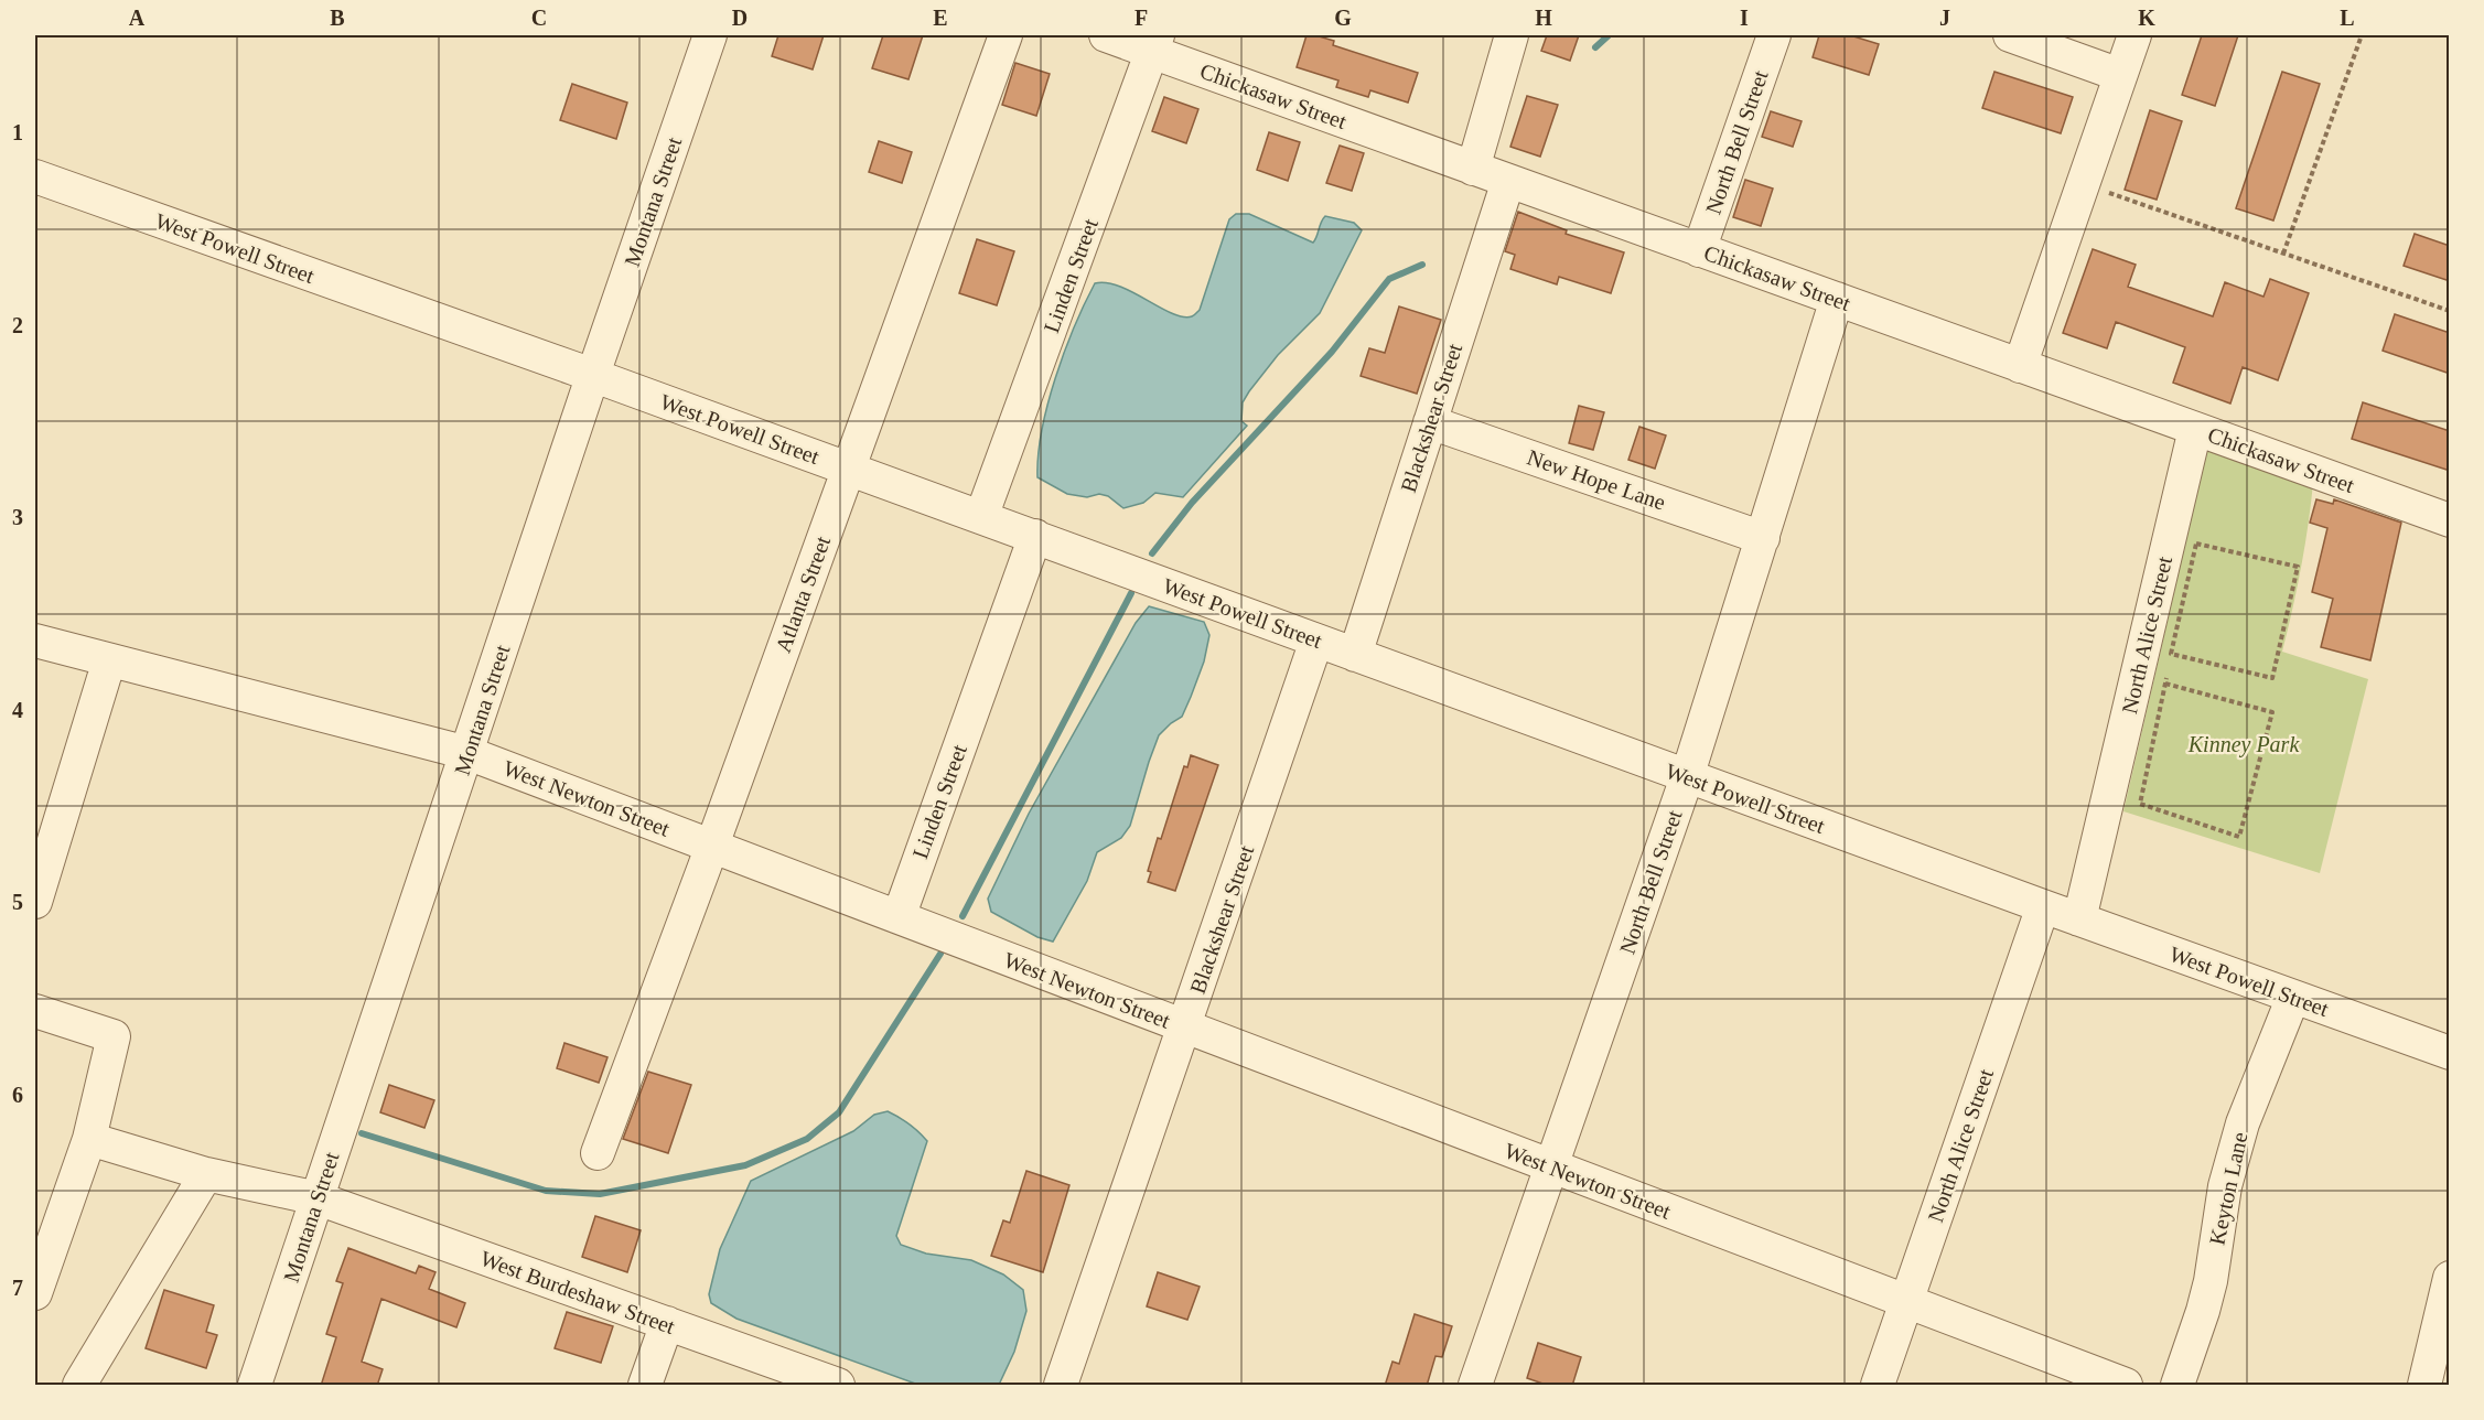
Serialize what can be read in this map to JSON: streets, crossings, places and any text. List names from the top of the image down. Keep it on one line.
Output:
{"streets":{"street":["Chickasaw Street","North Bell Street","Montana Street","West Powell Street","Linden Street","Blackshear Street","New Hope Lane","Atlanta Street","North Alice Street","West Newton Street","Keyton Lane","West Burdeshaw Street"]},"crossings":[["Chickasaw Street","North Bell Street"],["Chickasaw Street","Linden Street"],["Chickasaw Street","Blackshear Street"],["Chickasaw Street","North Alice Street"],["North Bell Street","West Powell Street"],["North Bell Street","New Hope Lane"],["North Bell Street","West Newton Street"],["Montana Street","West Powell Street"],["Montana Street","West Newton Street"],["Montana Street","West Burdeshaw Street"],["West Powell Street","Linden Street"],["West Powell Street","Blackshear Street"],["West Powell Street","Atlanta Street"],["West Powell Street","North Alice Street"],["West Powell Street","Keyton Lane"],["Linden Street","West Newton Street"],["Blackshear Street","New Hope Lane"],["Blackshear Street","West Newton Street"],["Atlanta Street","West Newton Street"],["North Alice Street","West Newton Street"]],"parks":["Kinney Park"],"grid":{"columns":["A","B","C","D","E","F","G","H","I","J","K","L"],"rows":["1","2","3","4","5","6","7"]}}
